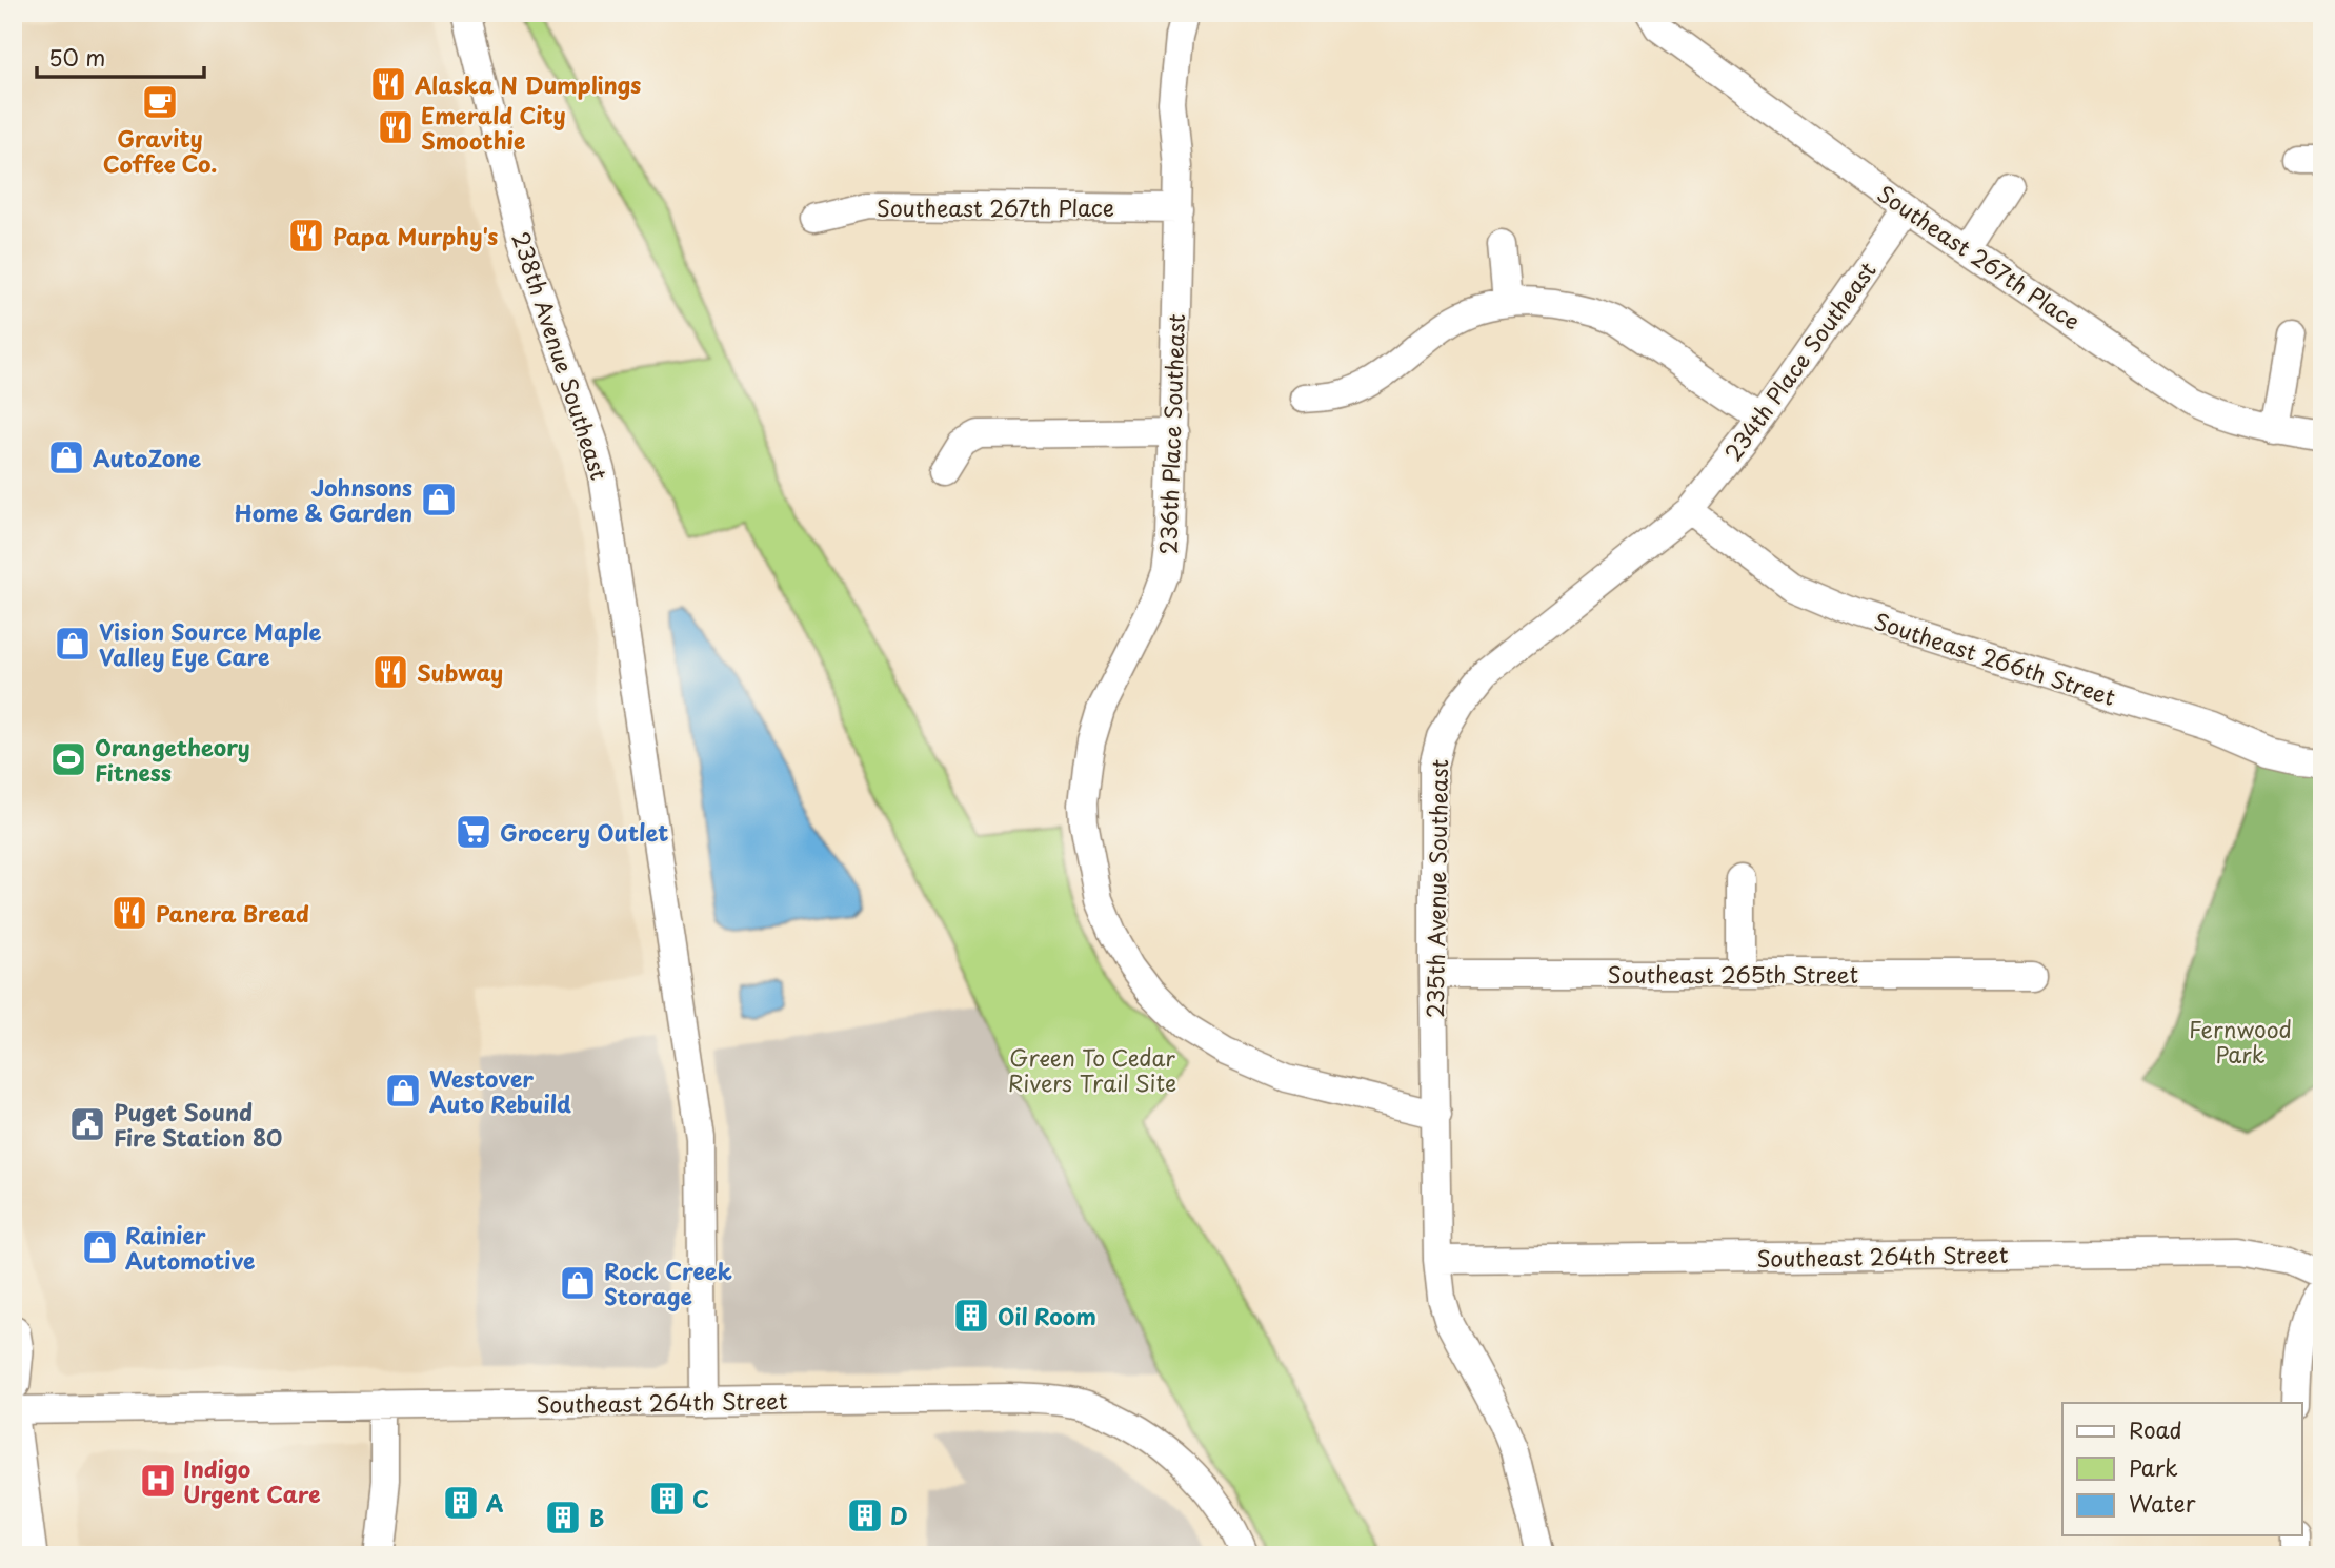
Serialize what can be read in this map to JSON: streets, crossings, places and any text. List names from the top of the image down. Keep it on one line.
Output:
{"streets":{"street":["Southeast 267th Place","238th Avenue Southeast","234th Place Southeast","236th Place Southeast","Southeast 266th Street","235th Avenue Southeast","Southeast 265th Street","Southeast 264th Street"]},"crossings":[["Southeast 267th Place","234th Place Southeast"],["Southeast 267th Place","236th Place Southeast"],["238th Avenue Southeast","Southeast 264th Street"],["234th Place Southeast","Southeast 266th Street"],["234th Place Southeast","235th Avenue Southeast"],["236th Place Southeast","235th Avenue Southeast"],["Southeast 266th Street","235th Avenue Southeast"],["235th Avenue Southeast","Southeast 265th Street"],["235th Avenue Southeast","Southeast 264th Street"]],"parks":["Fernwood Park","Green To Cedar Rivers Trail Site"],"places":{"restaurant":["Alaska N Dumplings","Emerald City Smoothie","Papa Murphy's","Subway","Panera Bread"],"cafe":["Gravity Coffee Co."],"shop":["AutoZone","Johnsons Home & Garden","Vision Source Maple Valley Eye Care","Westover Auto Rebuild","Rainier Automotive","Rock Creek Storage"],"sports":["Orangetheory Fitness"],"supermarket":["Grocery Outlet"],"public building":["Puget Sound Fire Station 80"],"building":["Oil Room","C","A","D","B"],"hospital":["Indigo Urgent Care"]},"legend":["Road","Park","Water"],"scale_bar":"50 m"}
